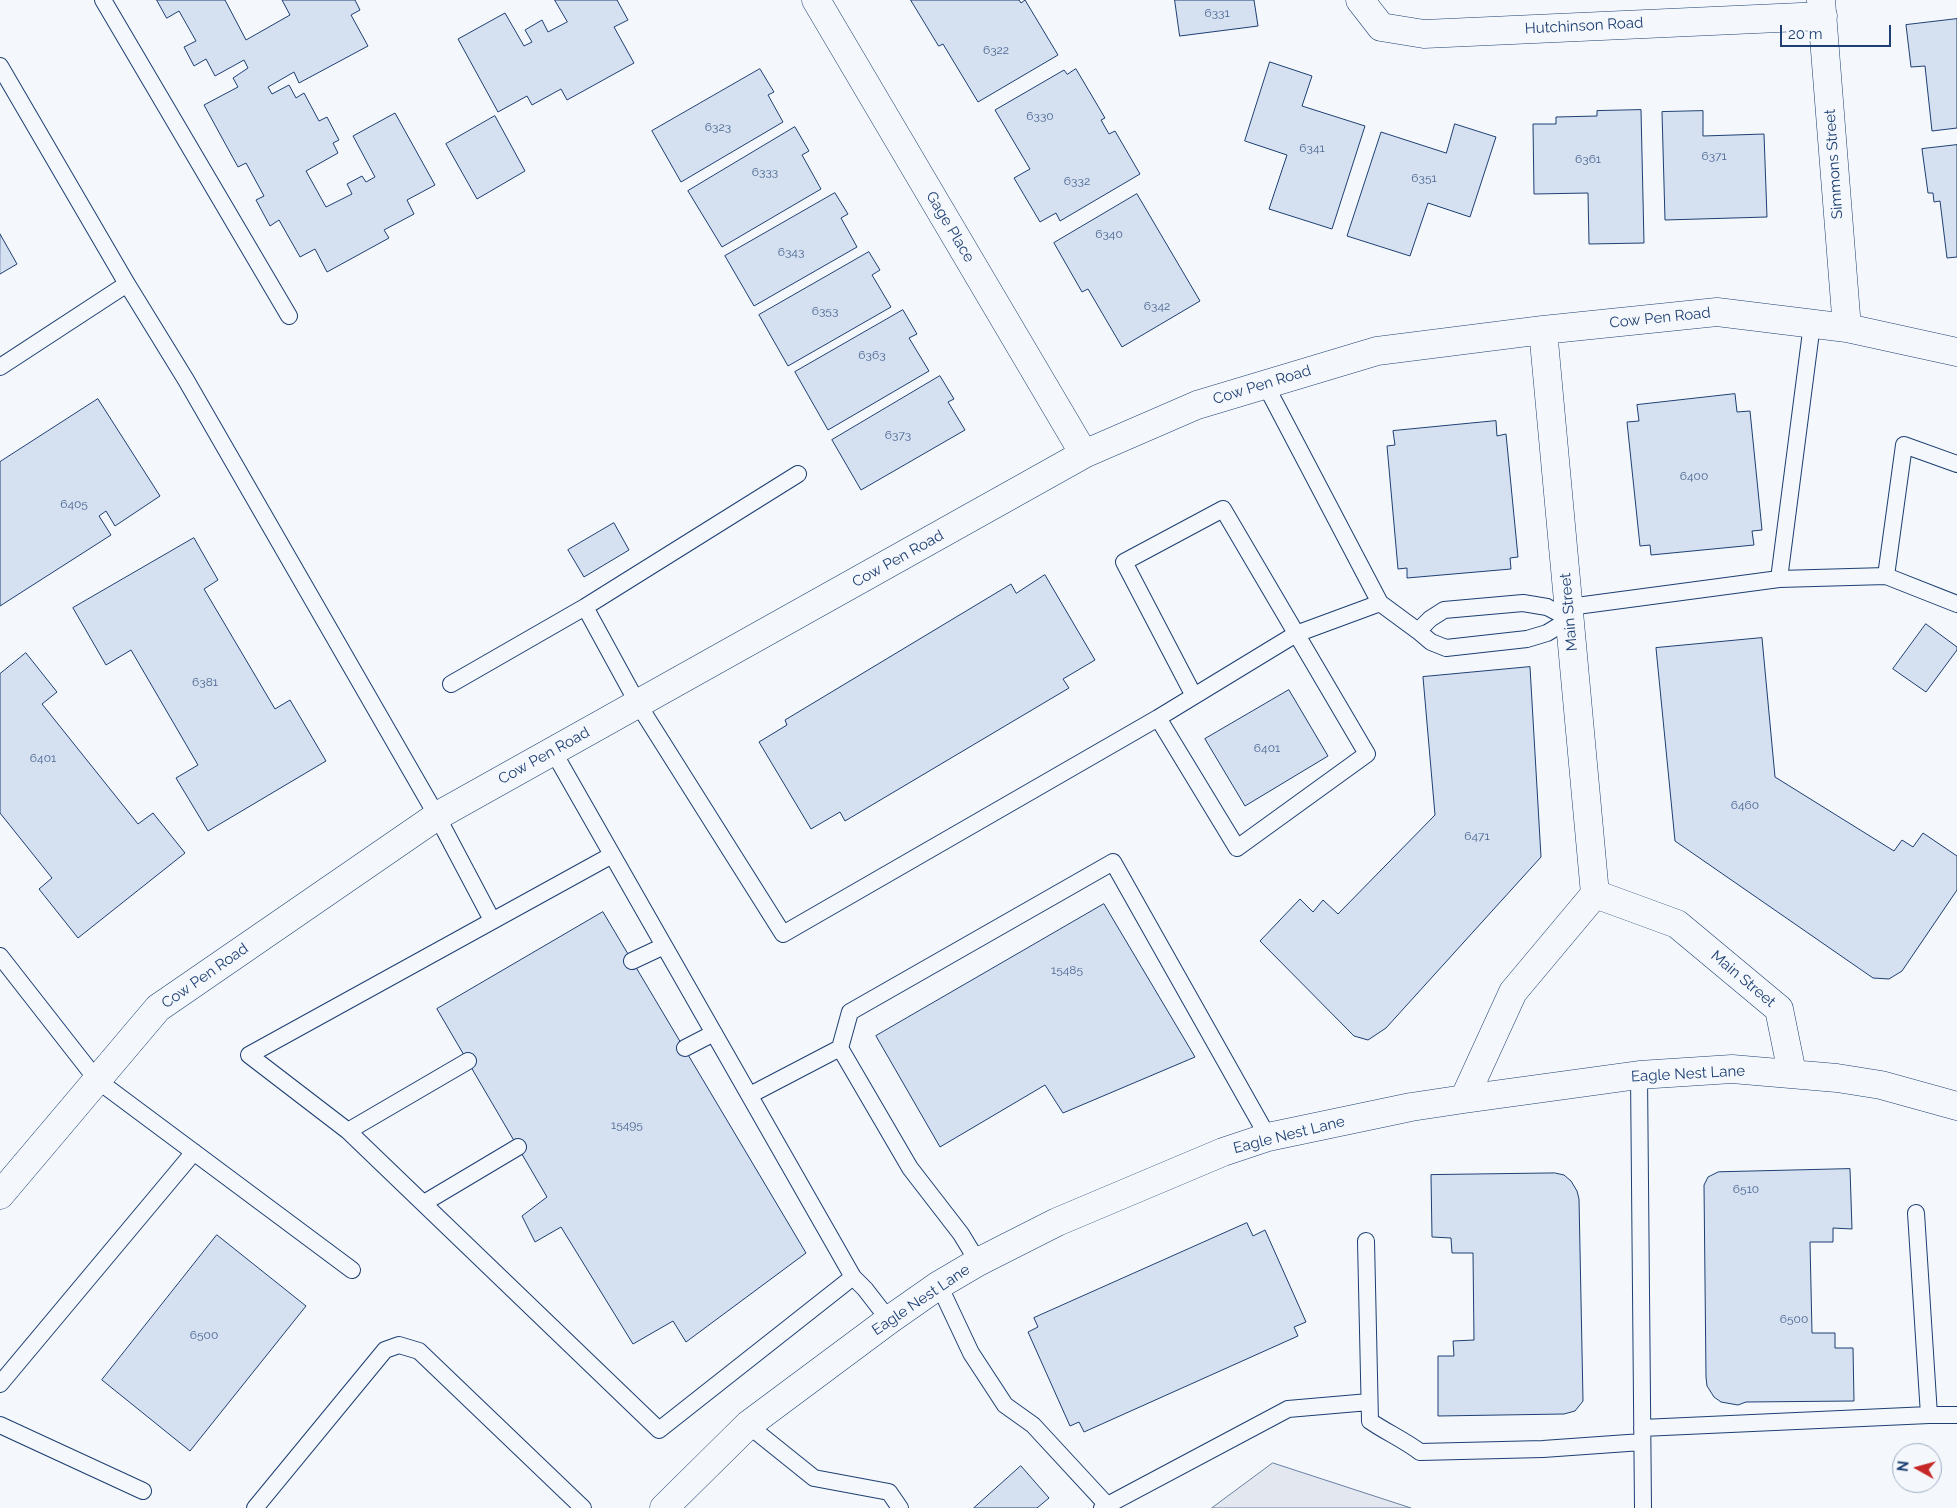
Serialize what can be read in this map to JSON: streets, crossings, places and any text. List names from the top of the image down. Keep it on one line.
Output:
{"streets":{"street":["Hutchinson Road","Simmons Street","Gage Place","Cow Pen Road","Main Street","Eagle Nest Lane"]},"crossings":[["Hutchinson Road","Simmons Street"],["Simmons Street","Cow Pen Road"],["Gage Place","Cow Pen Road"],["Cow Pen Road","Main Street"],["Main Street","Eagle Nest Lane"]],"house_numbers":["6331","6322","6330","6323","6341","6371","6361","6333","6351","6332","6340","6343","6342","6353","6363","6373","6400","6405","6381","6401","6401","6460","6471","15485","15495","6510","6500","6500"],"scale_bar":"20 m","north":"left"}
